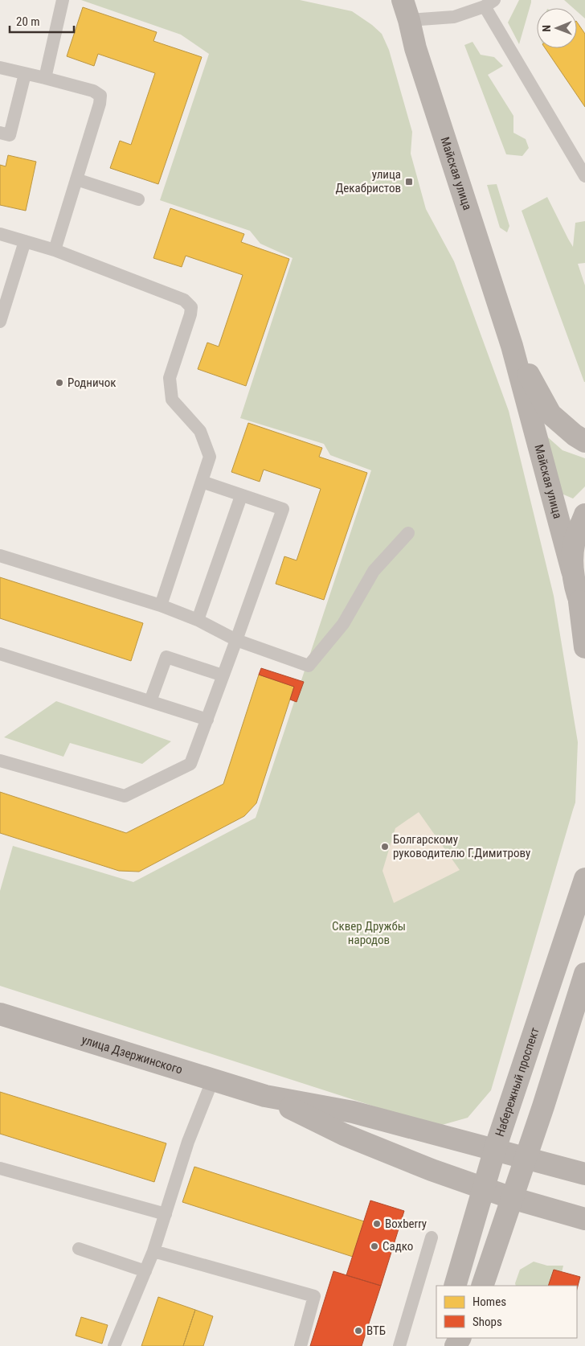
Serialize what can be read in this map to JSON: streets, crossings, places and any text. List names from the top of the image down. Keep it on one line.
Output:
{"streets":{"main road":["Майская улица","улица Дзержинского","Набережный проспект"]},"crossings":[["улица Дзержинского","Набережный проспект"]],"parks":["Сквер Дружбы народов"],"places":{"transit":["улица Декабристов"],"other":["Родничок","Болгарскому руководителю Г.Димитрову","Boxberry","Садко","ВТБ"]},"legend":["Homes","Shops"],"scale_bar":"20 m","north":"left"}
